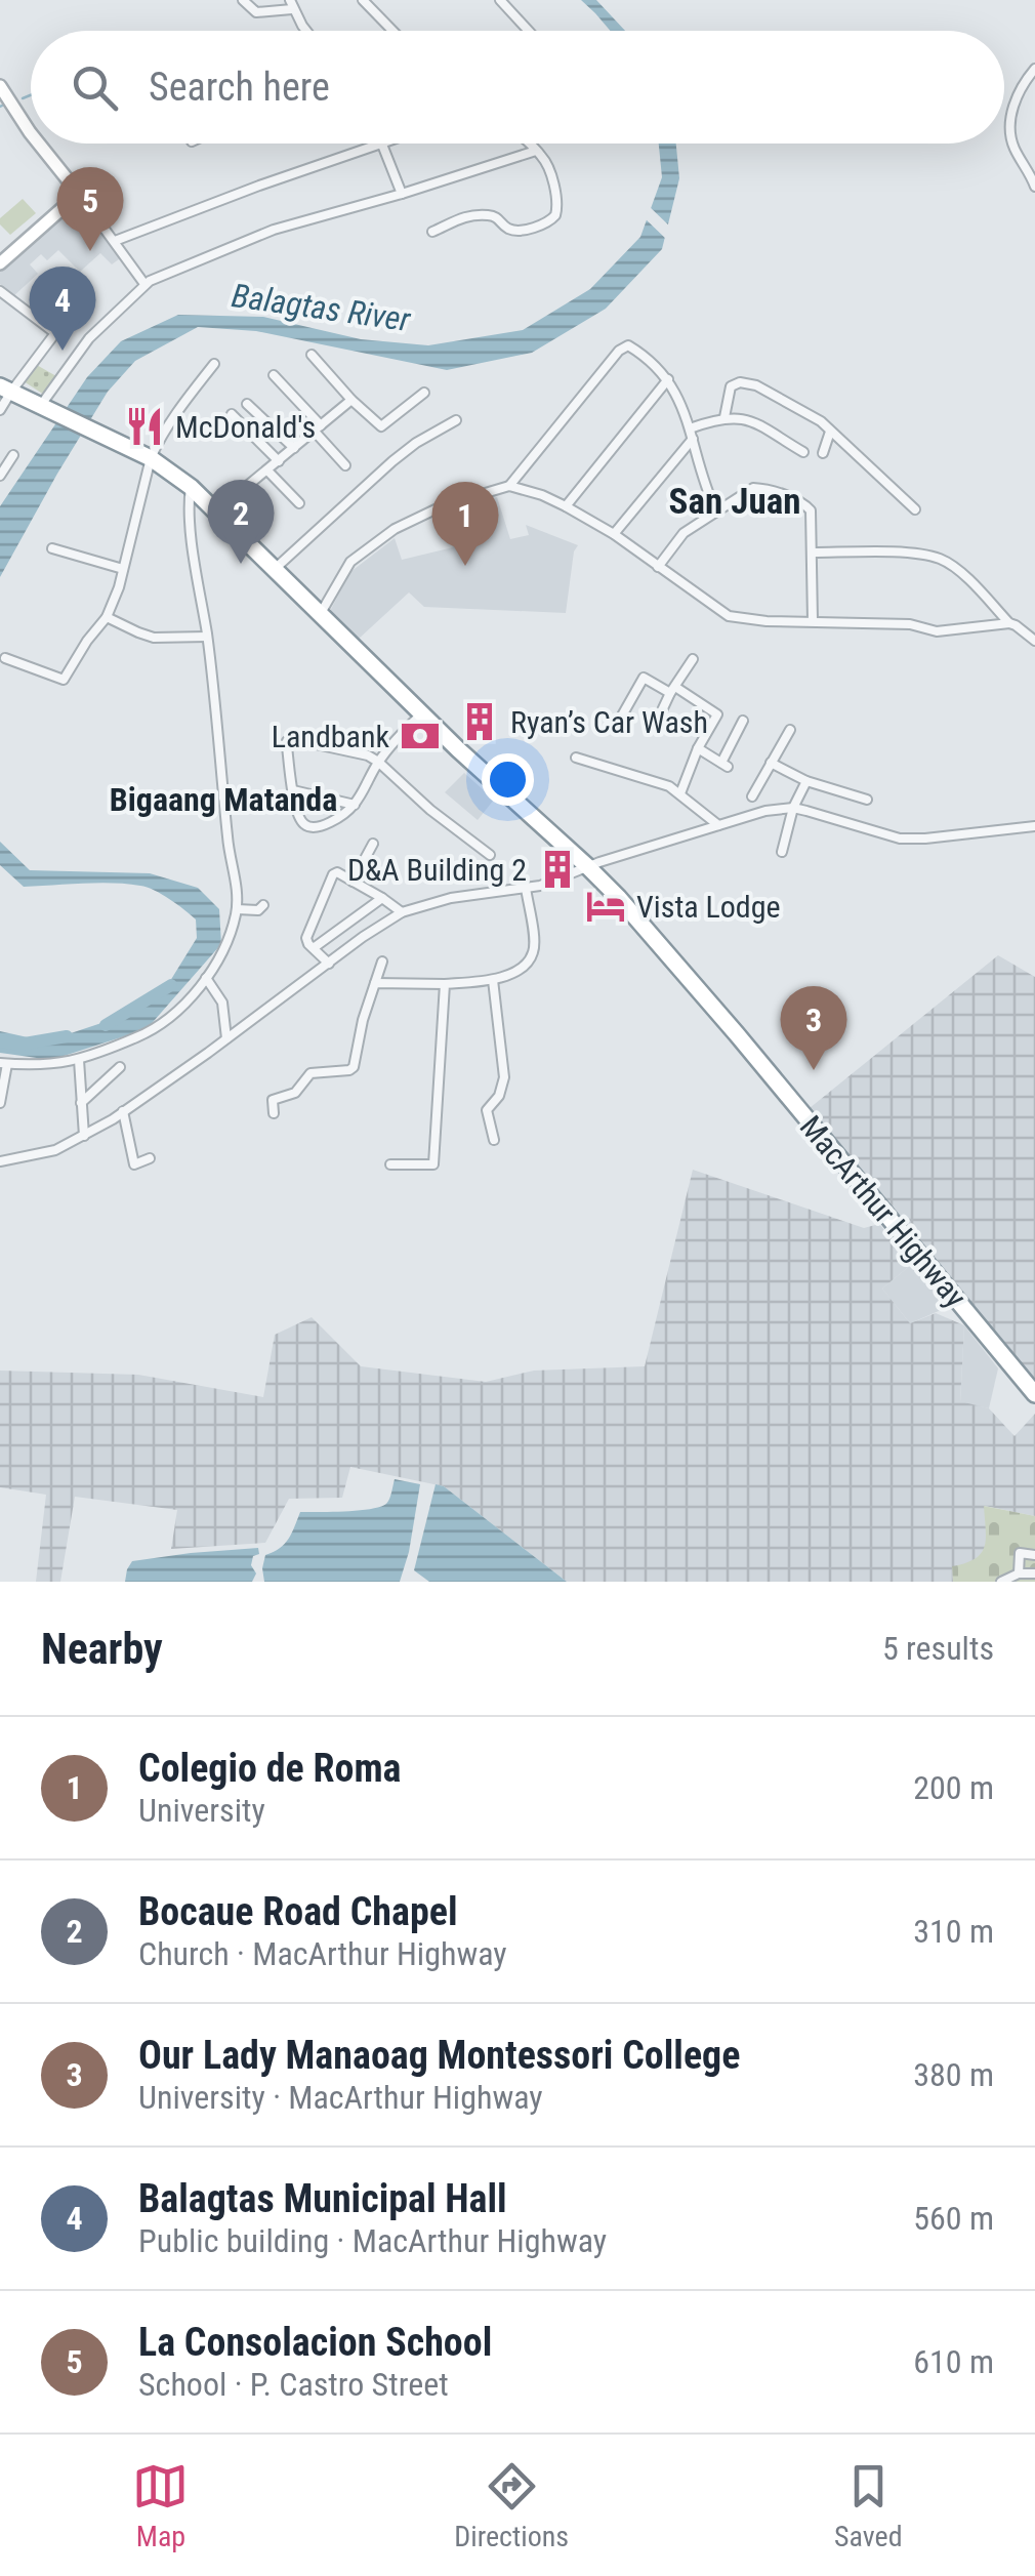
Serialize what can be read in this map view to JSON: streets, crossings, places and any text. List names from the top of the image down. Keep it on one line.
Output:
{"streets":{"highway":["MacArthur Highway"]},"districts":["San Juan","Bigaang Matanda"],"water":["Balagtas River"],"places":{"restaurant":["McDonald's"],"building":["Ryan’s Car Wash","D&A Building 2"],"bank":["Landbank"],"hotel":["Vista Lodge"]},"page":{"search":"Search here","pins":["5","4","2","1","3"],"heading":["Nearby","5 results"],"list":[{"mark":"1","name":"Colegio de Roma","note":"University","value":"200 m"},{"mark":"2","name":"Bocaue Road Chapel","note":"Church · MacArthur Highway","value":"310 m"},{"mark":"3","name":"Our Lady Manaoag Montessori College","note":"University · MacArthur Highway","value":"380 m"},{"mark":"4","name":"Balagtas Municipal Hall","note":"Public building · MacArthur Highway","value":"560 m"},{"mark":"5","name":"La Consolacion School","note":"School · P. Castro Street","value":"610 m"}],"nav":["Map","Directions","Saved"]}}
